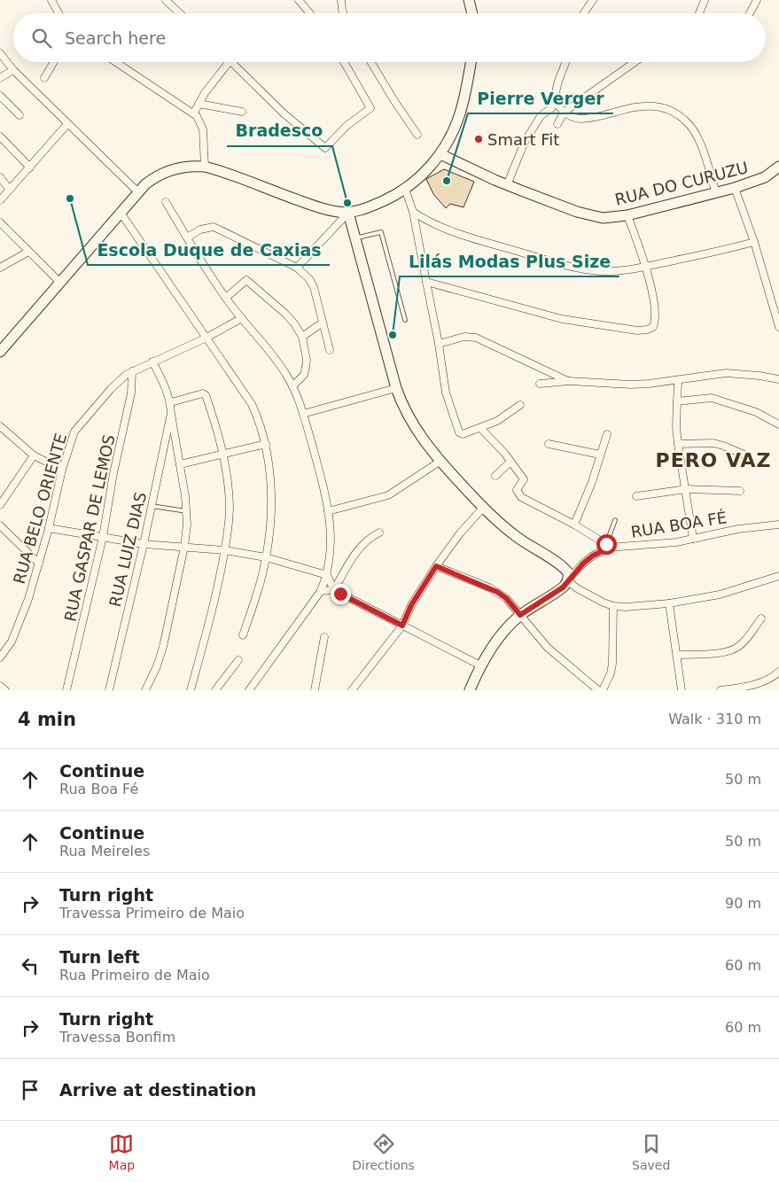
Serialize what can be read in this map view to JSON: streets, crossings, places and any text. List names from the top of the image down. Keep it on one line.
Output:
{"streets":{"main road":["RUA DO CURUZU"],"street":["RUA BELO ORIENTE","RUA BOA FÉ","RUA GASPAR DE LEMOS","RUA LUIZ DIAS"]},"crossings":[["RUA BELO ORIENTE","RUA GASPAR DE LEMOS"]],"districts":["PERO VAZ"],"places":["Smart Fit","Pierre Verger","Escola Duque de Caxias","Bradesco","Lilás Modas Plus Size"],"page":{"search":"Search here","heading":["4 min","Walk · 310 m"],"list":[["Continue","Rua Boa Fé","50 m"],["Continue","Rua Meireles","50 m"],["Turn right","Travessa Primeiro de Maio","90 m"],["Turn left","Rua Primeiro de Maio","60 m"],["Turn right","Travessa Bonfim","60 m"],"Arrive at destination"],"nav":["Map","Directions","Saved"]}}
